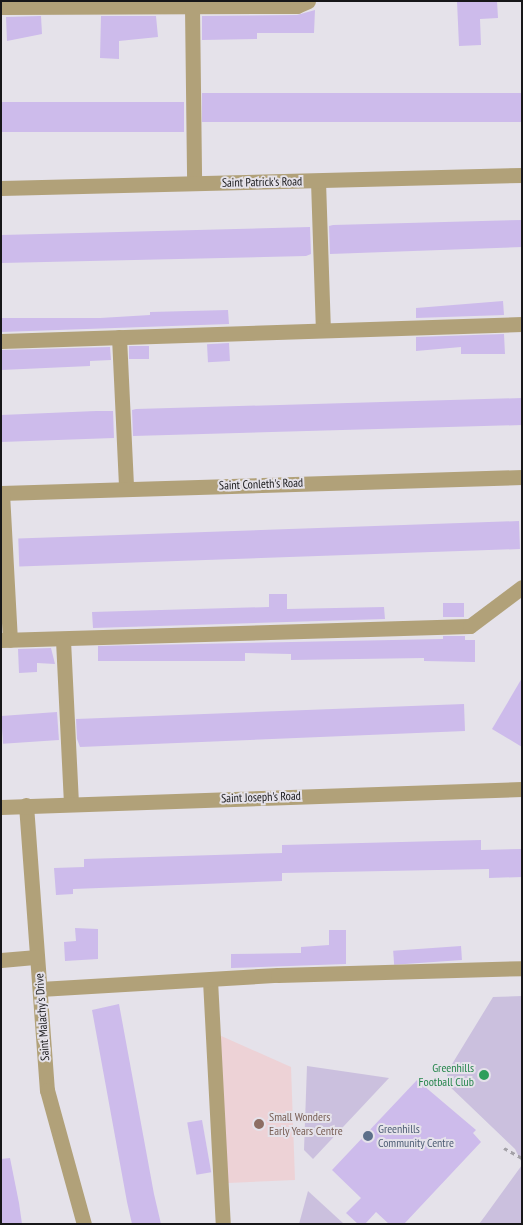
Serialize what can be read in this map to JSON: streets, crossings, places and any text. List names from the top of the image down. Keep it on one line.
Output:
{"streets":{"street":["Saint Patrick's Road","Saint Conleth's Road","Saint Joseph's Road","Saint Malachy's Drive"]},"crossings":[["Saint Joseph's Road","Saint Malachy's Drive"]],"places":["Greenhills Football Club","Small Wonders Early Years Centre","Greenhills Community Centre"]}
